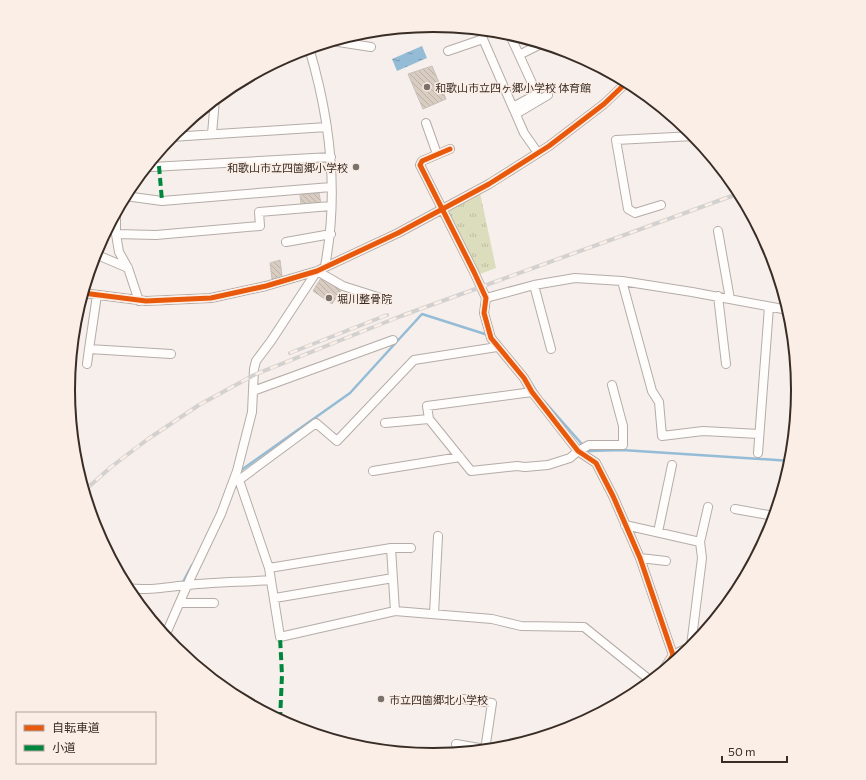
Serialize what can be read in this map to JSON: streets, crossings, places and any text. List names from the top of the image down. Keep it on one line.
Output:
{"places":["和歌山市立四ヶ郷小学校 体育館","和歌山市立四箇郷小学校","堀川整骨院","市立四箇郷北小学校"],"legend":["自転車道","小道"],"scale_bar":"50 m"}
